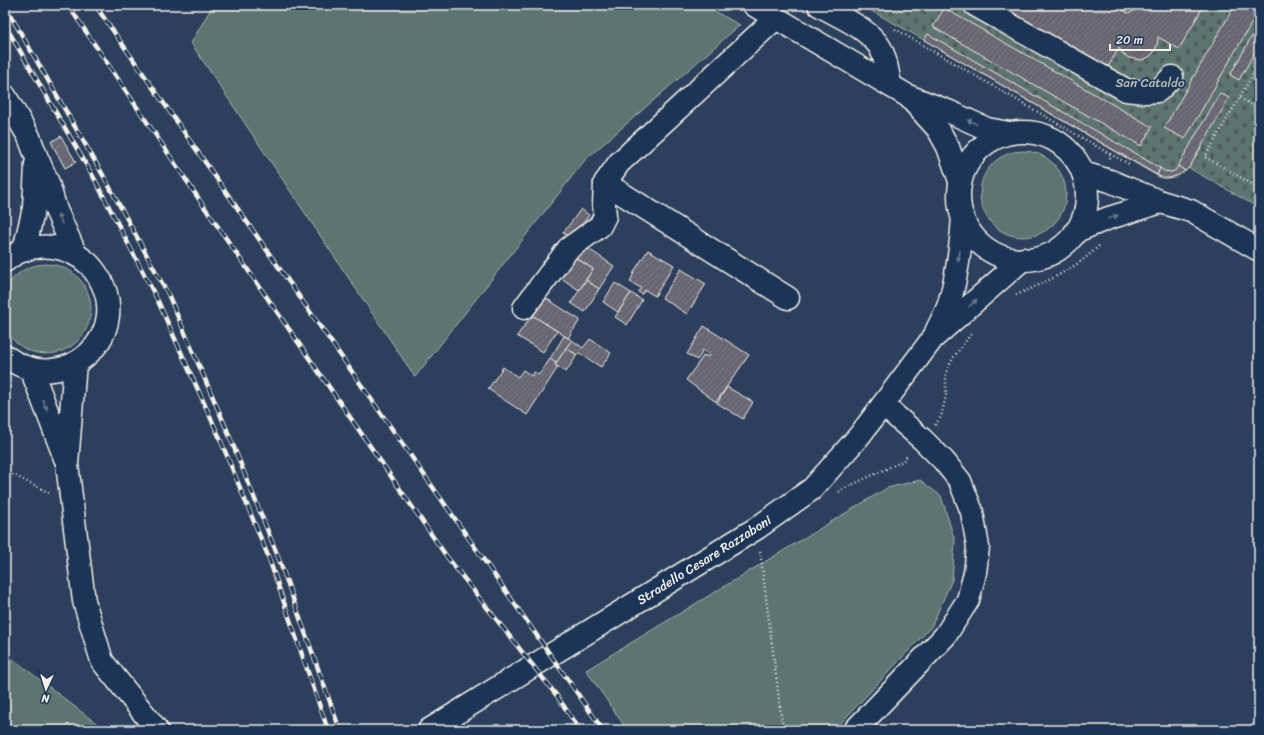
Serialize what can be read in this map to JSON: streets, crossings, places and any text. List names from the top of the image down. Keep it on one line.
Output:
{"streets":{"street":["Stradello Cesare Razzaboni"]},"parks":["San Cataldo"],"scale_bar":"20 m","north":"bottom"}
